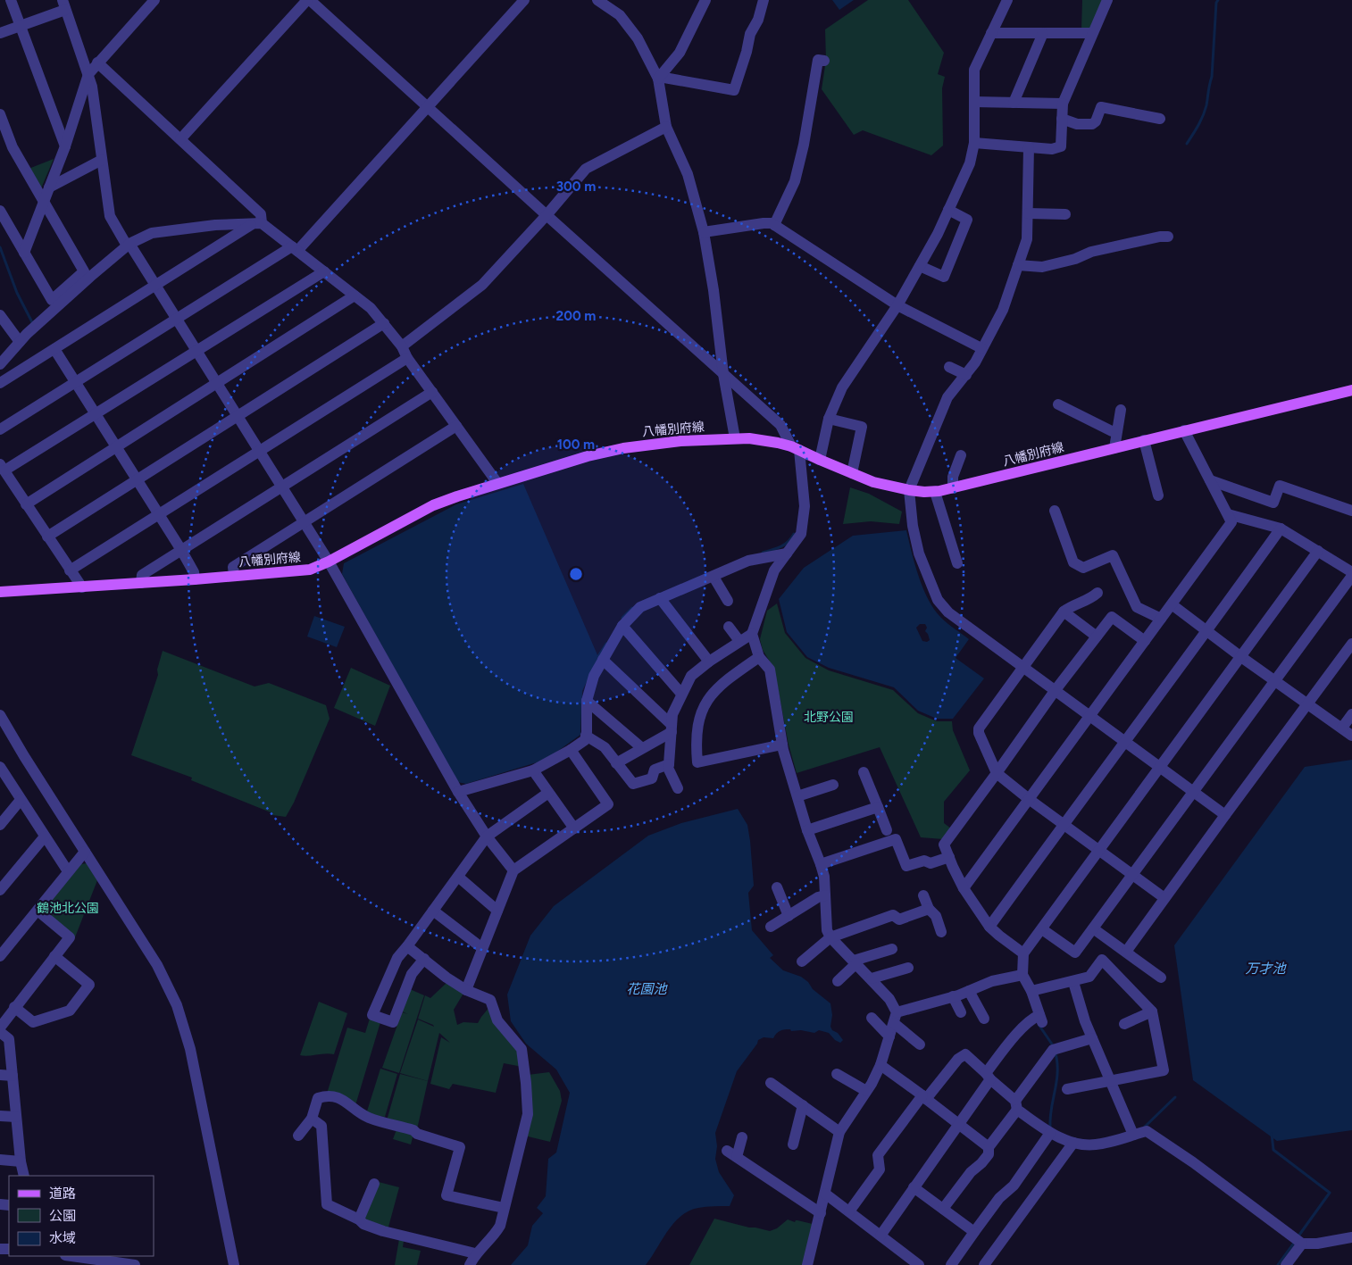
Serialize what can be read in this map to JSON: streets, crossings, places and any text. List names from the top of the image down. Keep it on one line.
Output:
{"streets":{"main road":["八幡別府線"]},"water":["万才池","花園池"],"parks":["北野公園","鶴池北公園"],"legend":["道路","公園","水域"],"rings":["300 m","200 m","100 m"]}
